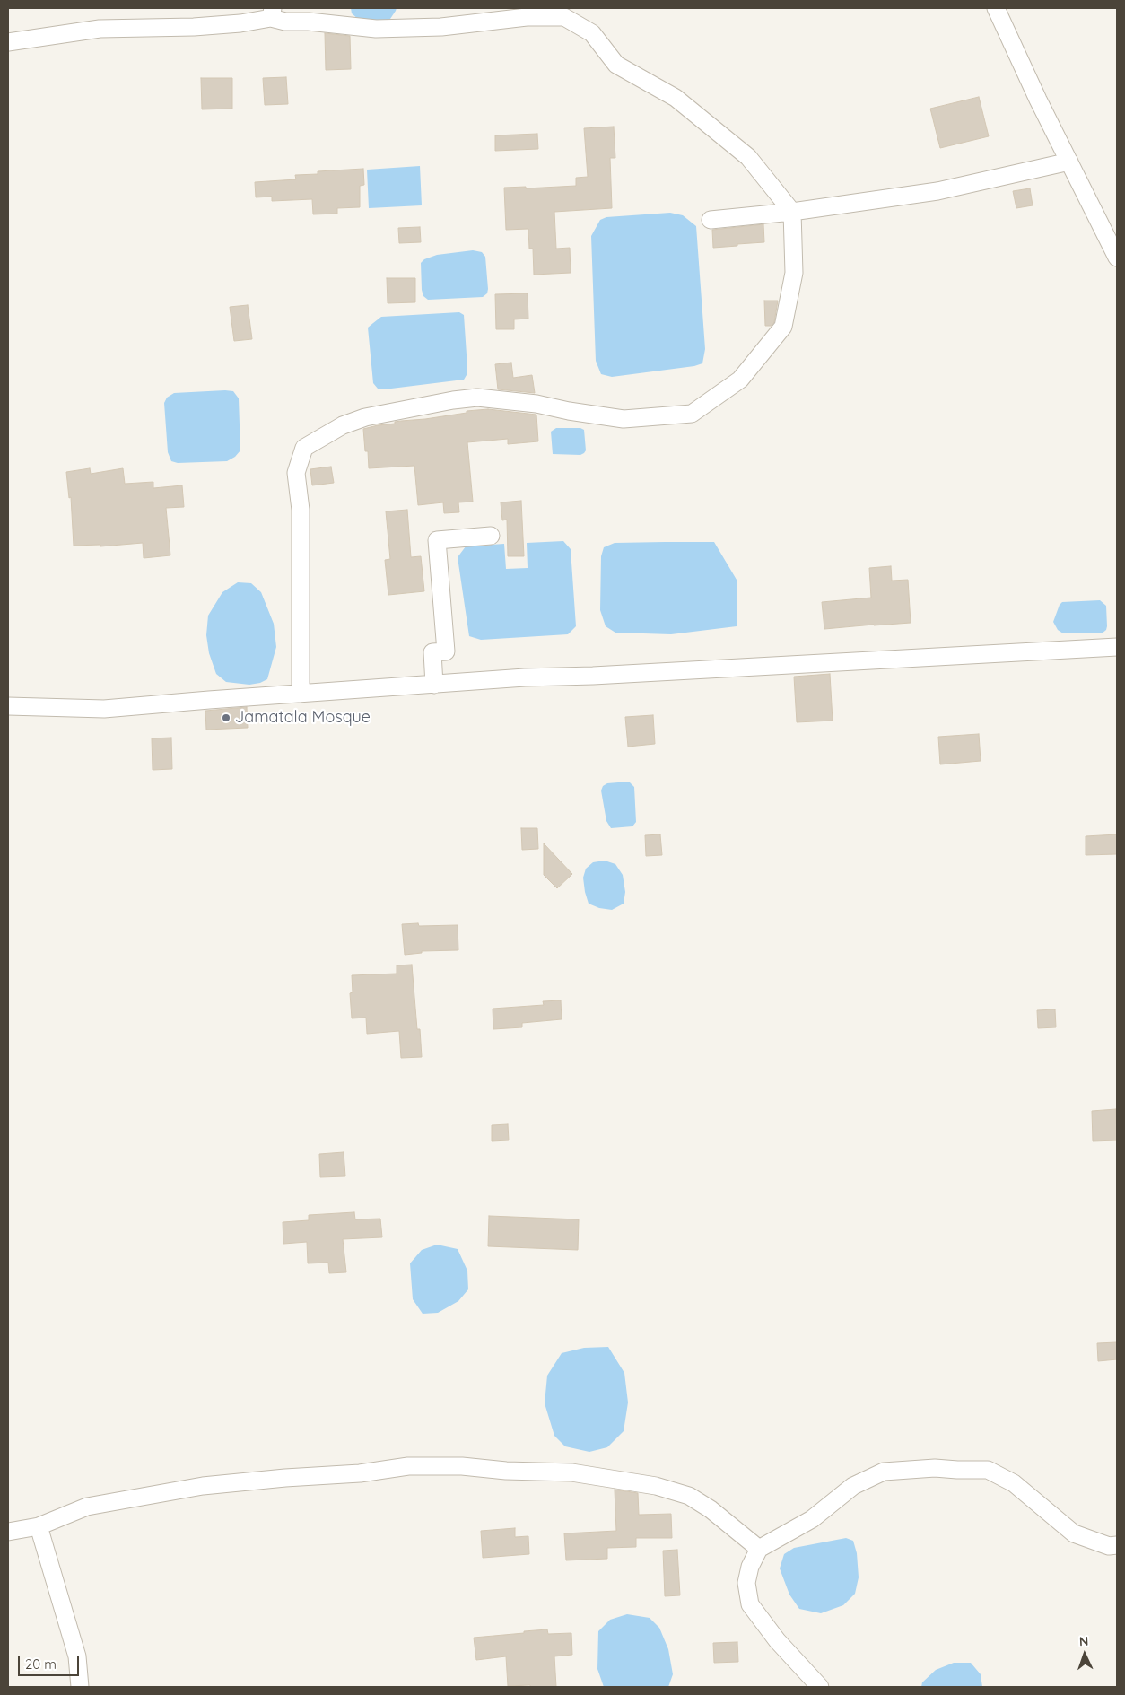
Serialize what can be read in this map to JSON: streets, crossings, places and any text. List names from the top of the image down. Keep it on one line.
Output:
{"places":["Jamatala Mosque"],"scale_bar":"20 m","north":"top"}
